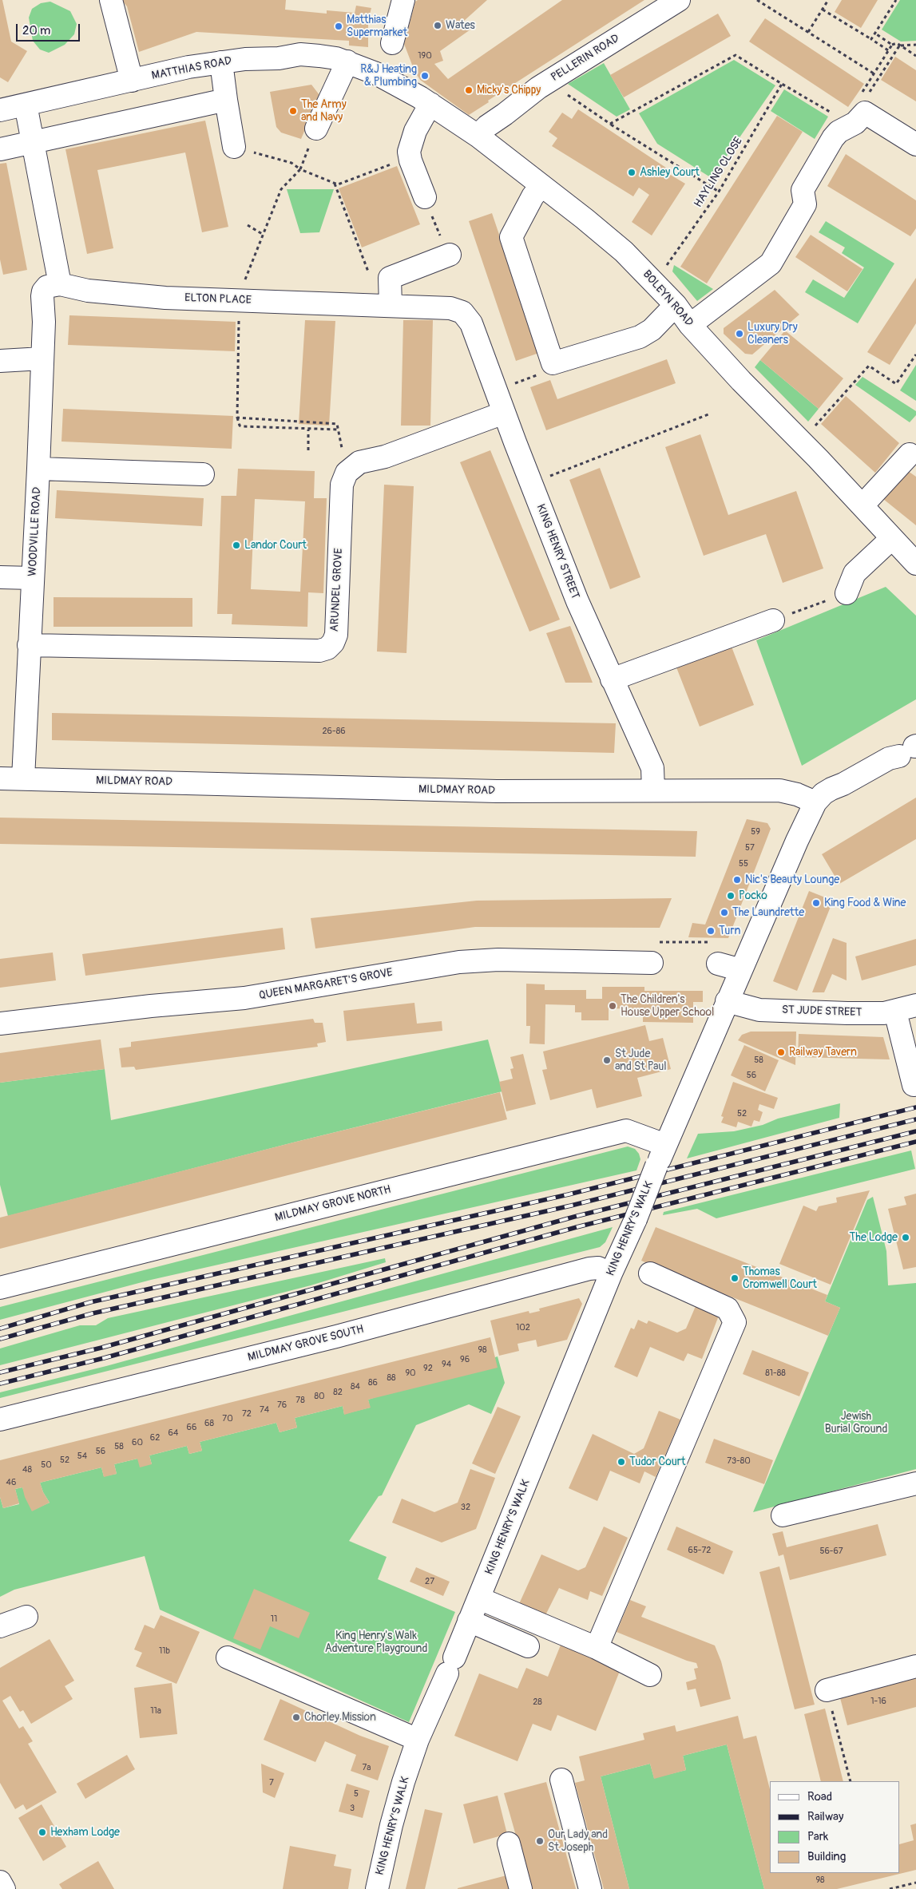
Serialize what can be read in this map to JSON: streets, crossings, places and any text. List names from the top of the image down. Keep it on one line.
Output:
{"streets":{"street":["PELLERIN ROAD","MATTHIAS ROAD","BOLEYN ROAD","ELTON PLACE","WOODVILLE ROAD","KING HENRY STREET","ARUNDEL GROVE","MILDMAY ROAD","QUEEN MARGARET'S GROVE","ST JUDE STREET","MILDMAY GROVE NORTH","KING HENRY'S WALK","MILDMAY GROVE SOUTH"],"path":["HAYLING CLOSE"]},"crossings":[["PELLERIN ROAD","BOLEYN ROAD"],["MATTHIAS ROAD","BOLEYN ROAD"],["ELTON PLACE","WOODVILLE ROAD"],["ELTON PLACE","KING HENRY STREET"],["WOODVILLE ROAD","ARUNDEL GROVE"],["WOODVILLE ROAD","MILDMAY ROAD"],["KING HENRY STREET","MILDMAY ROAD"],["MILDMAY ROAD","KING HENRY'S WALK"],["ST JUDE STREET","KING HENRY'S WALK"],["MILDMAY GROVE NORTH","KING HENRY'S WALK"],["KING HENRY'S WALK","MILDMAY GROVE SOUTH"]],"parks":["Jewish Burial Ground","King Henry's Walk Adventure Playground"],"places":["Wates","Matthias Supermarket","R&J Heating & Plumbing","Micky's Chippy","The Army and Navy","Ashley Court","Luxury Dry Cleaners","Landor Court","Nic's Beauty Lounge","Pocko","King Food & Wine","The Laundrette","Turn","The Children's House Upper School","Railway Tavern","St Jude and St Paul","The Lodge","Thomas Cromwell Court","Tudor Court","Chorley Mission","Hexham Lodge","Our Lady and St Joseph"],"house_numbers":["190","26-86","59","57","55","58","56","52","102","98","96","94","92","90","81-88","88","86","84","82","80","78","76","74","72","70","68","66","64","62","60","58","56","54","52","73-80","50","48","46","32","65-72","56-67","27","11","11b","1-16","28","11a","7a","7","5","3","98"],"legend":["Road","Railway","Park","Building"],"scale_bar":"20 m"}
